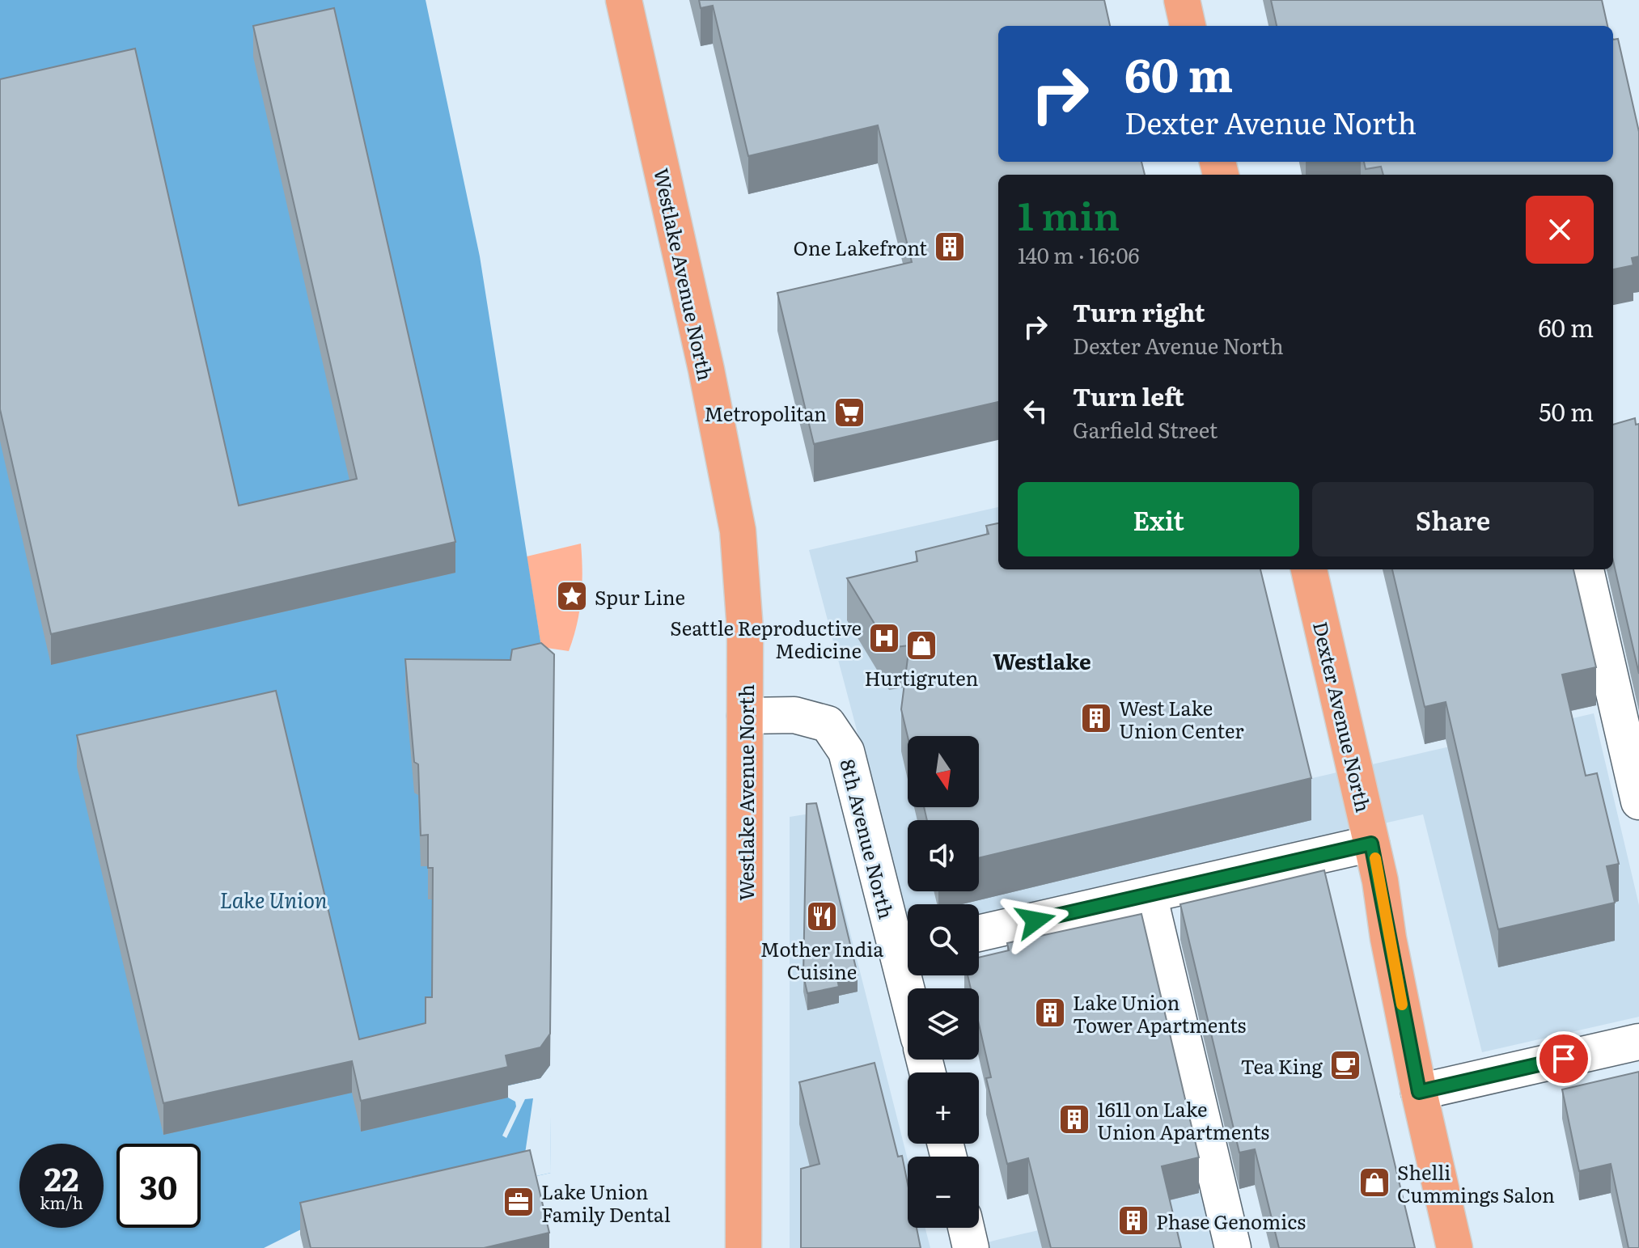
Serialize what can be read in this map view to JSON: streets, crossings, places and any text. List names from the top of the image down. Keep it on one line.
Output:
{"streets":{"main road":["Westlake Avenue North","Dexter Avenue North"],"street":["8th Avenue North"]},"crossings":[["Westlake Avenue North","8th Avenue North"]],"districts":["Westlake"],"water":["Lake Union"],"places":{"building":["One Lakefront","West Lake Union Center","Lake Union Tower Apartments","1611 on Lake Union Apartments","Phase Genomics"],"supermarket":["Metropolitan"],"place":["Spur Line"],"hospital":["Seattle Reproductive Medicine"],"shop":["Hurtigruten","Shelli Cummings Salon"],"restaurant":["Mother India Cuisine"],"cafe":["Tea King"],"office":["Lake Union Family Dental"]},"north":"bottom","page":{"turn":["60 m","Dexter Avenue North"],"heading":["1 min","140 m · 16:06"],"list":[{"name":"Turn right","note":"Dexter Avenue North","value":"60 m"},{"name":"Turn left","note":"Garfield Street","value":"50 m"}],"buttons":["Exit","Share"],"map_buttons":["+","−"],"speed":"22 km/h","limit":"30"}}
